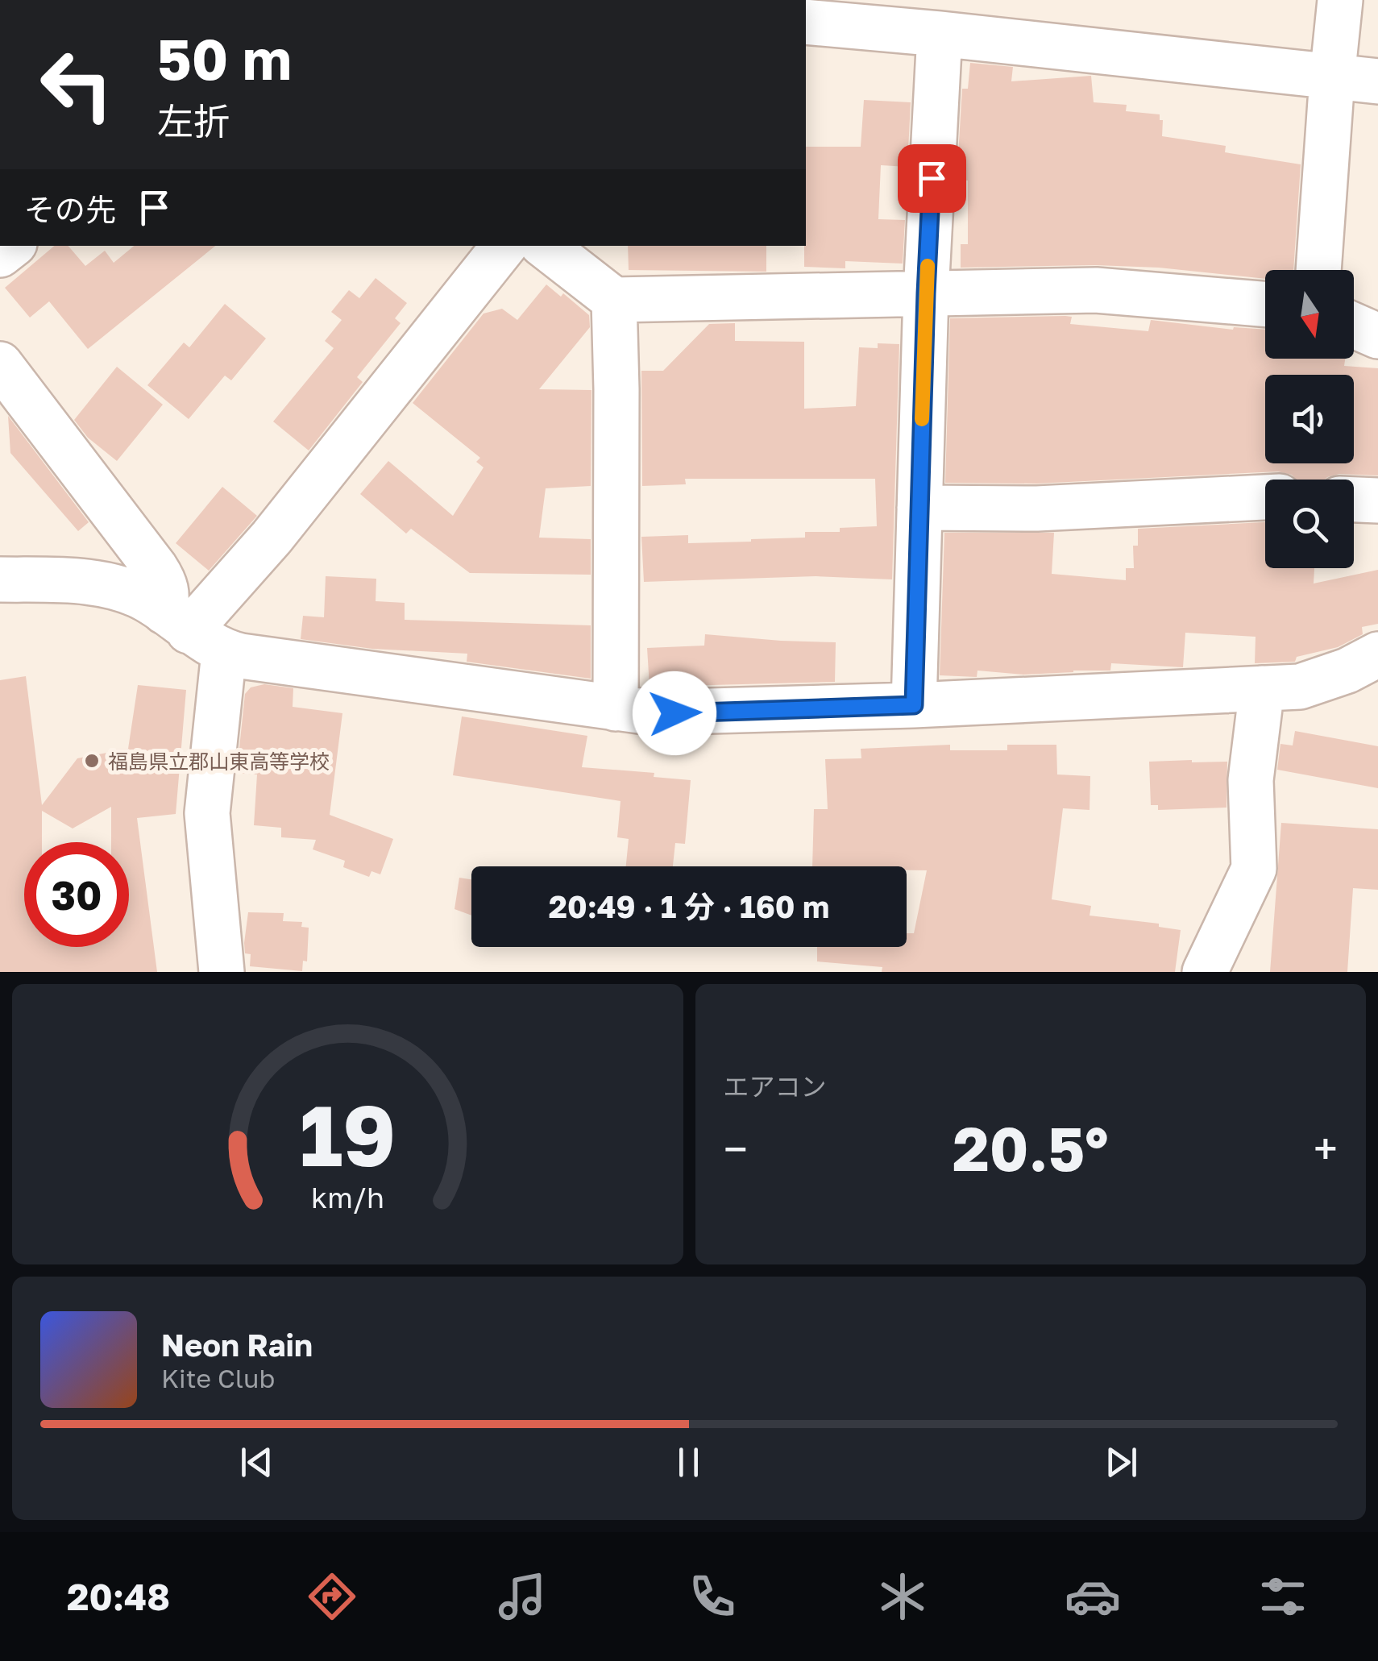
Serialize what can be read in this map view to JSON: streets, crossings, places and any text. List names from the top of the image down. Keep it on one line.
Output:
{"places":["福島県立郡山東高等学校"],"north":"bottom","page":{"turn":["50 m","左折"],"then":"その先","limit":"30","trip":"20:49 · 1 分 · 160 m","tile":"エアコン","heat":["−","20.5°","+"],"song":["Neon Rain","Kite Club"],"tabs":"20:48","gauge":["19","km/h"]}}
